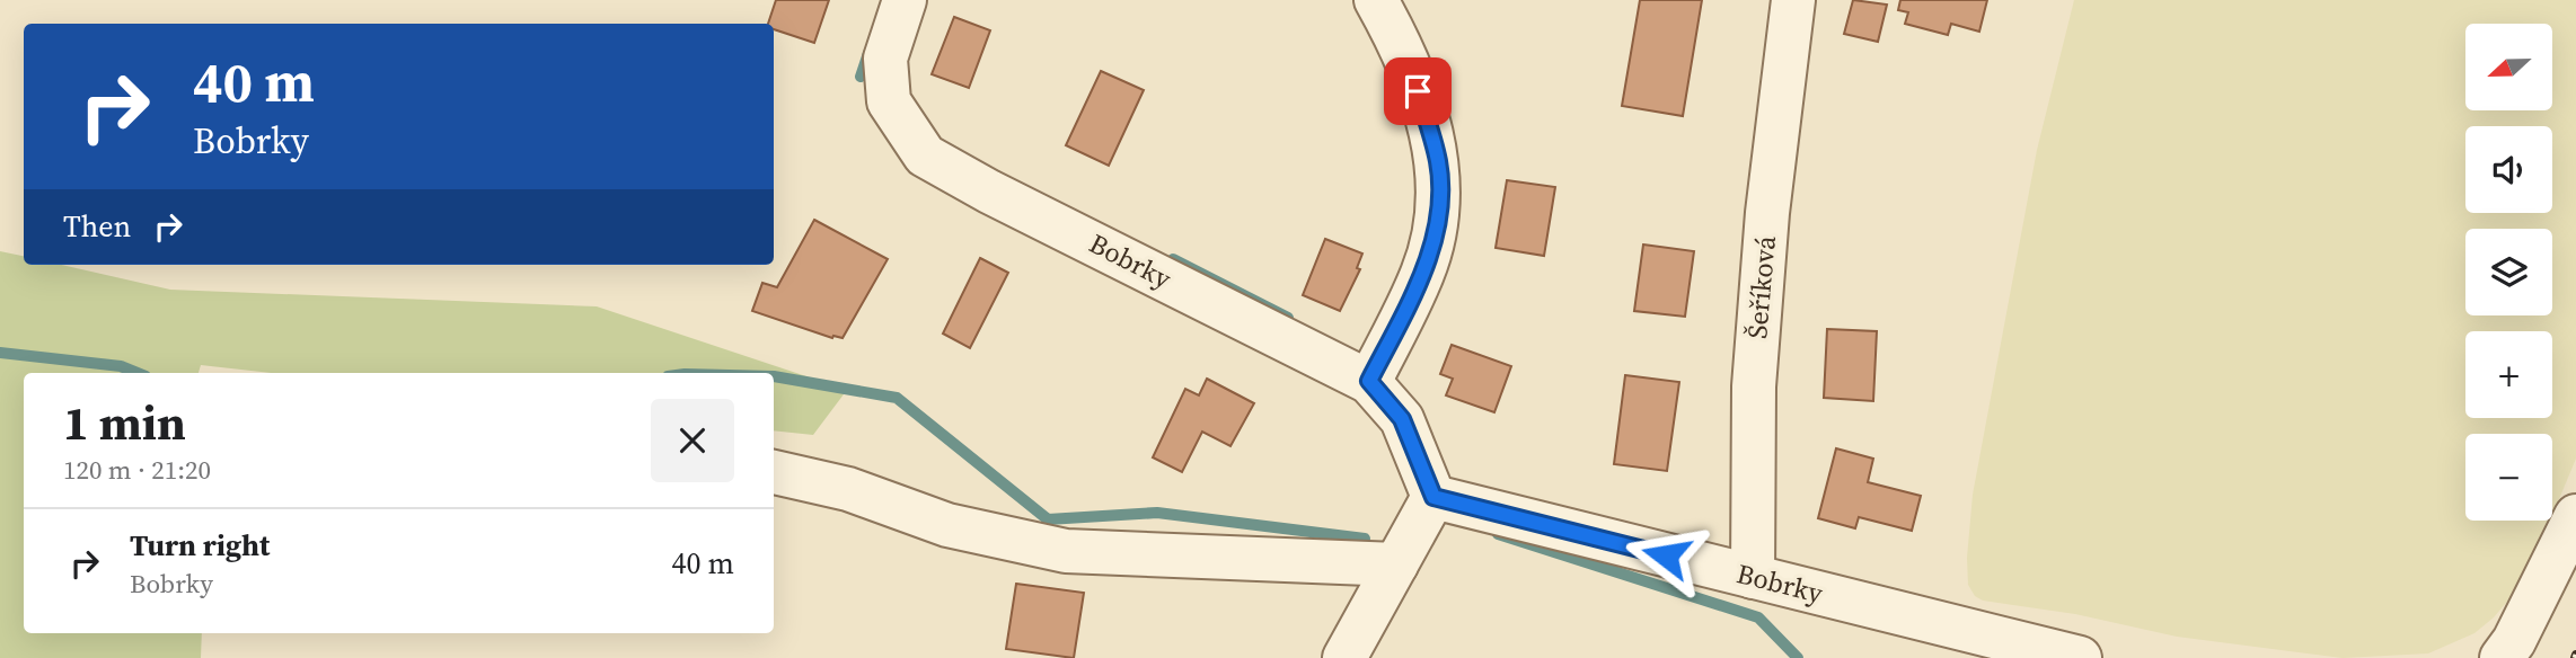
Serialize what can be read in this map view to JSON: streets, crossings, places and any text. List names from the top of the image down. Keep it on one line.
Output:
{"streets":{"street":["Bobrky","Šeříková"]},"crossings":[["Bobrky","Šeříková"]],"north":"left","page":{"map_buttons":["+","−"],"turn":["40 m","Bobrky"],"then":"Then","heading":["1 min","120 m · 21:20"],"list":[{"name":"Turn right","note":"Bobrky","value":"40 m"}]}}
